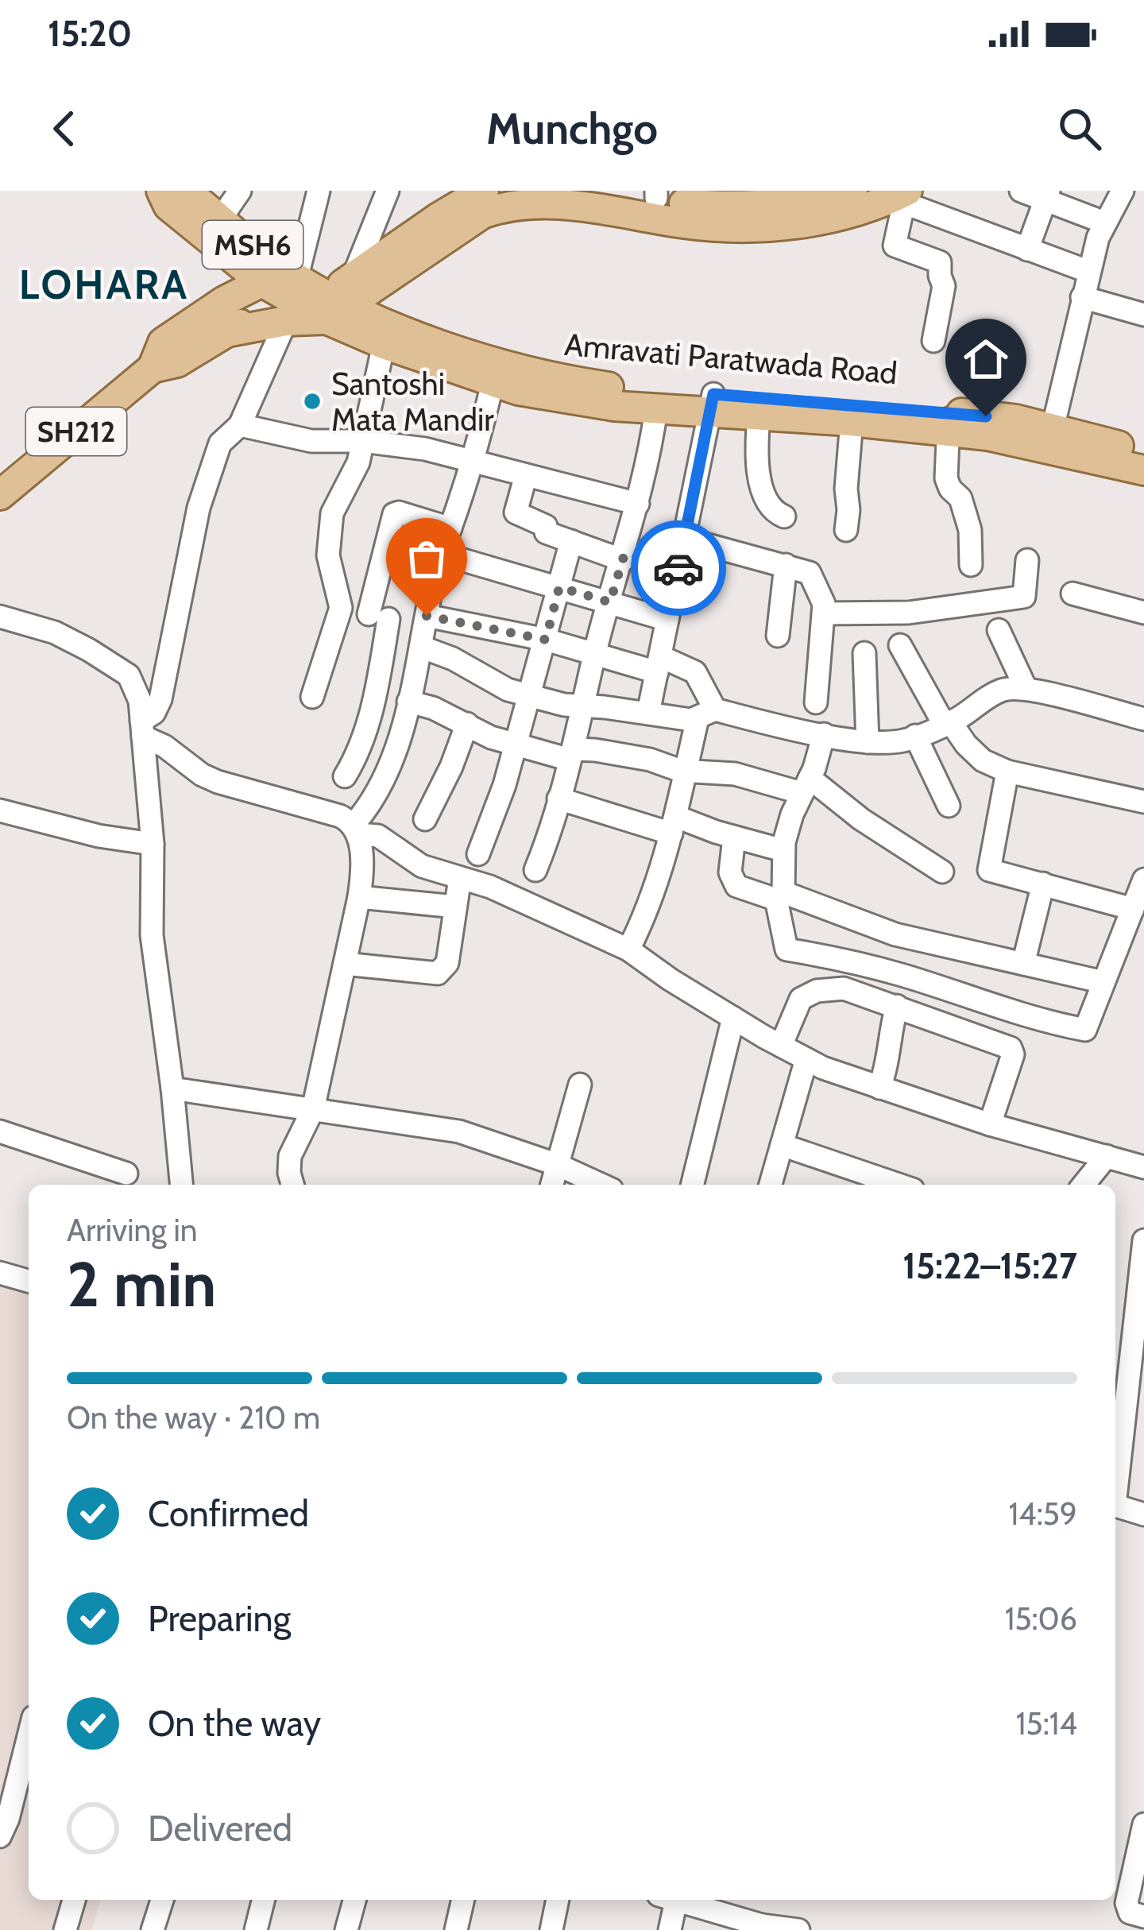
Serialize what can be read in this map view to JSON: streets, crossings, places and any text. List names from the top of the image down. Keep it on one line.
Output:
{"streets":{"main road":["MSH6","Amravati Paratwada Road","SH212"]},"crossings":[["Amravati Paratwada Road","SH212"]],"districts":["LOHARA"],"places":["Santoshi Mata Mandir"],"page":{"status":"15:20","header":"Munchgo","heading":["2 min","Arriving in","15:22–15:27"],"bar":"On the way · 210 m","list":[["Confirmed","14:59"],["Preparing","15:06"],["On the way","15:14"],"Delivered"]}}
